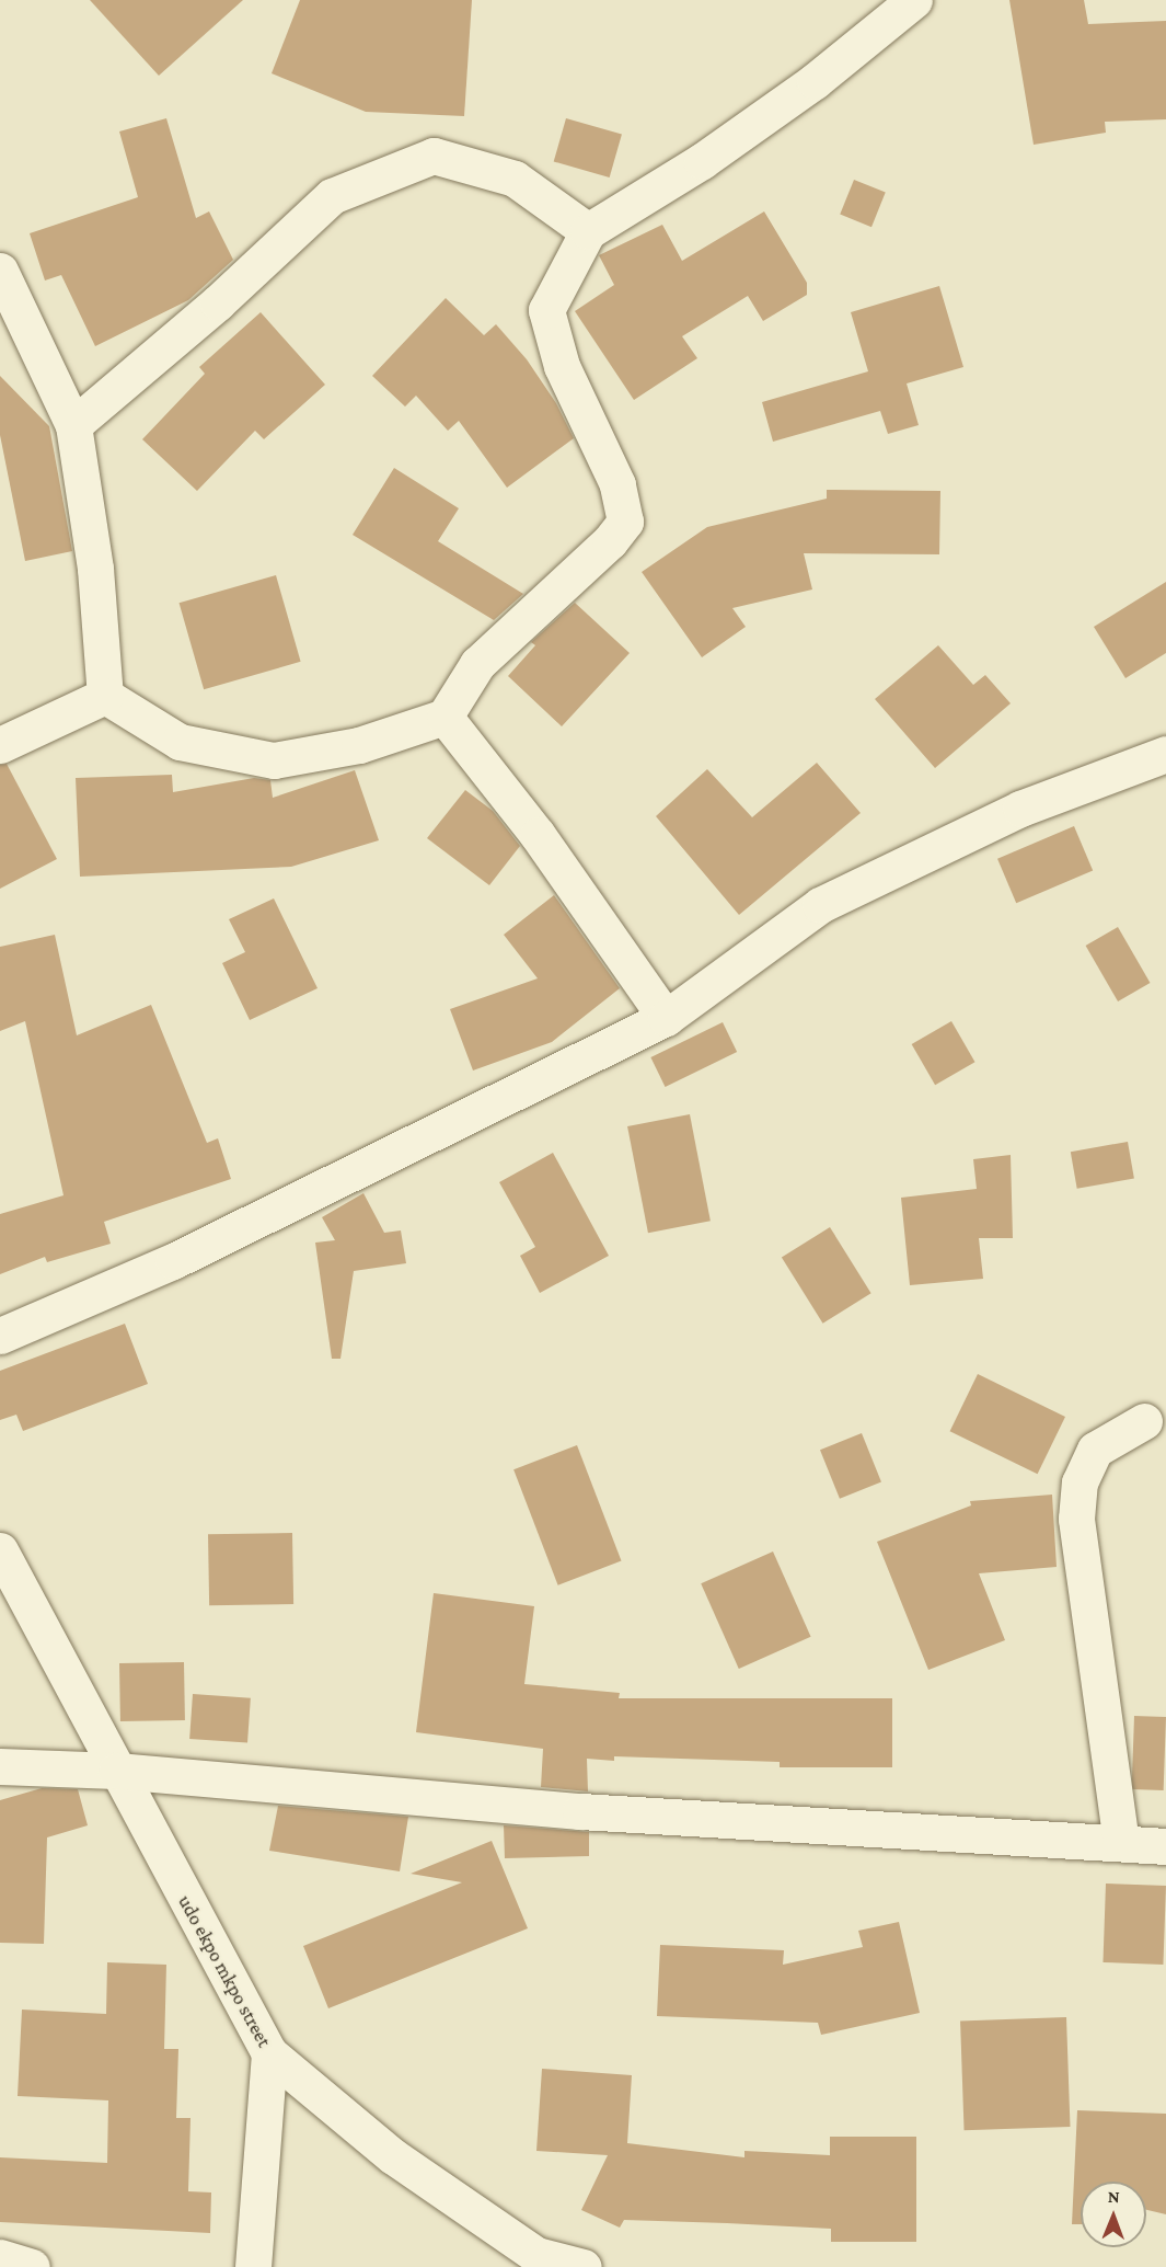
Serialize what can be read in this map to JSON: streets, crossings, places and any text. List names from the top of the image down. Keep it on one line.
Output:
{"streets":{"street":["udo ekpo mkpo street"]},"north":"top"}
